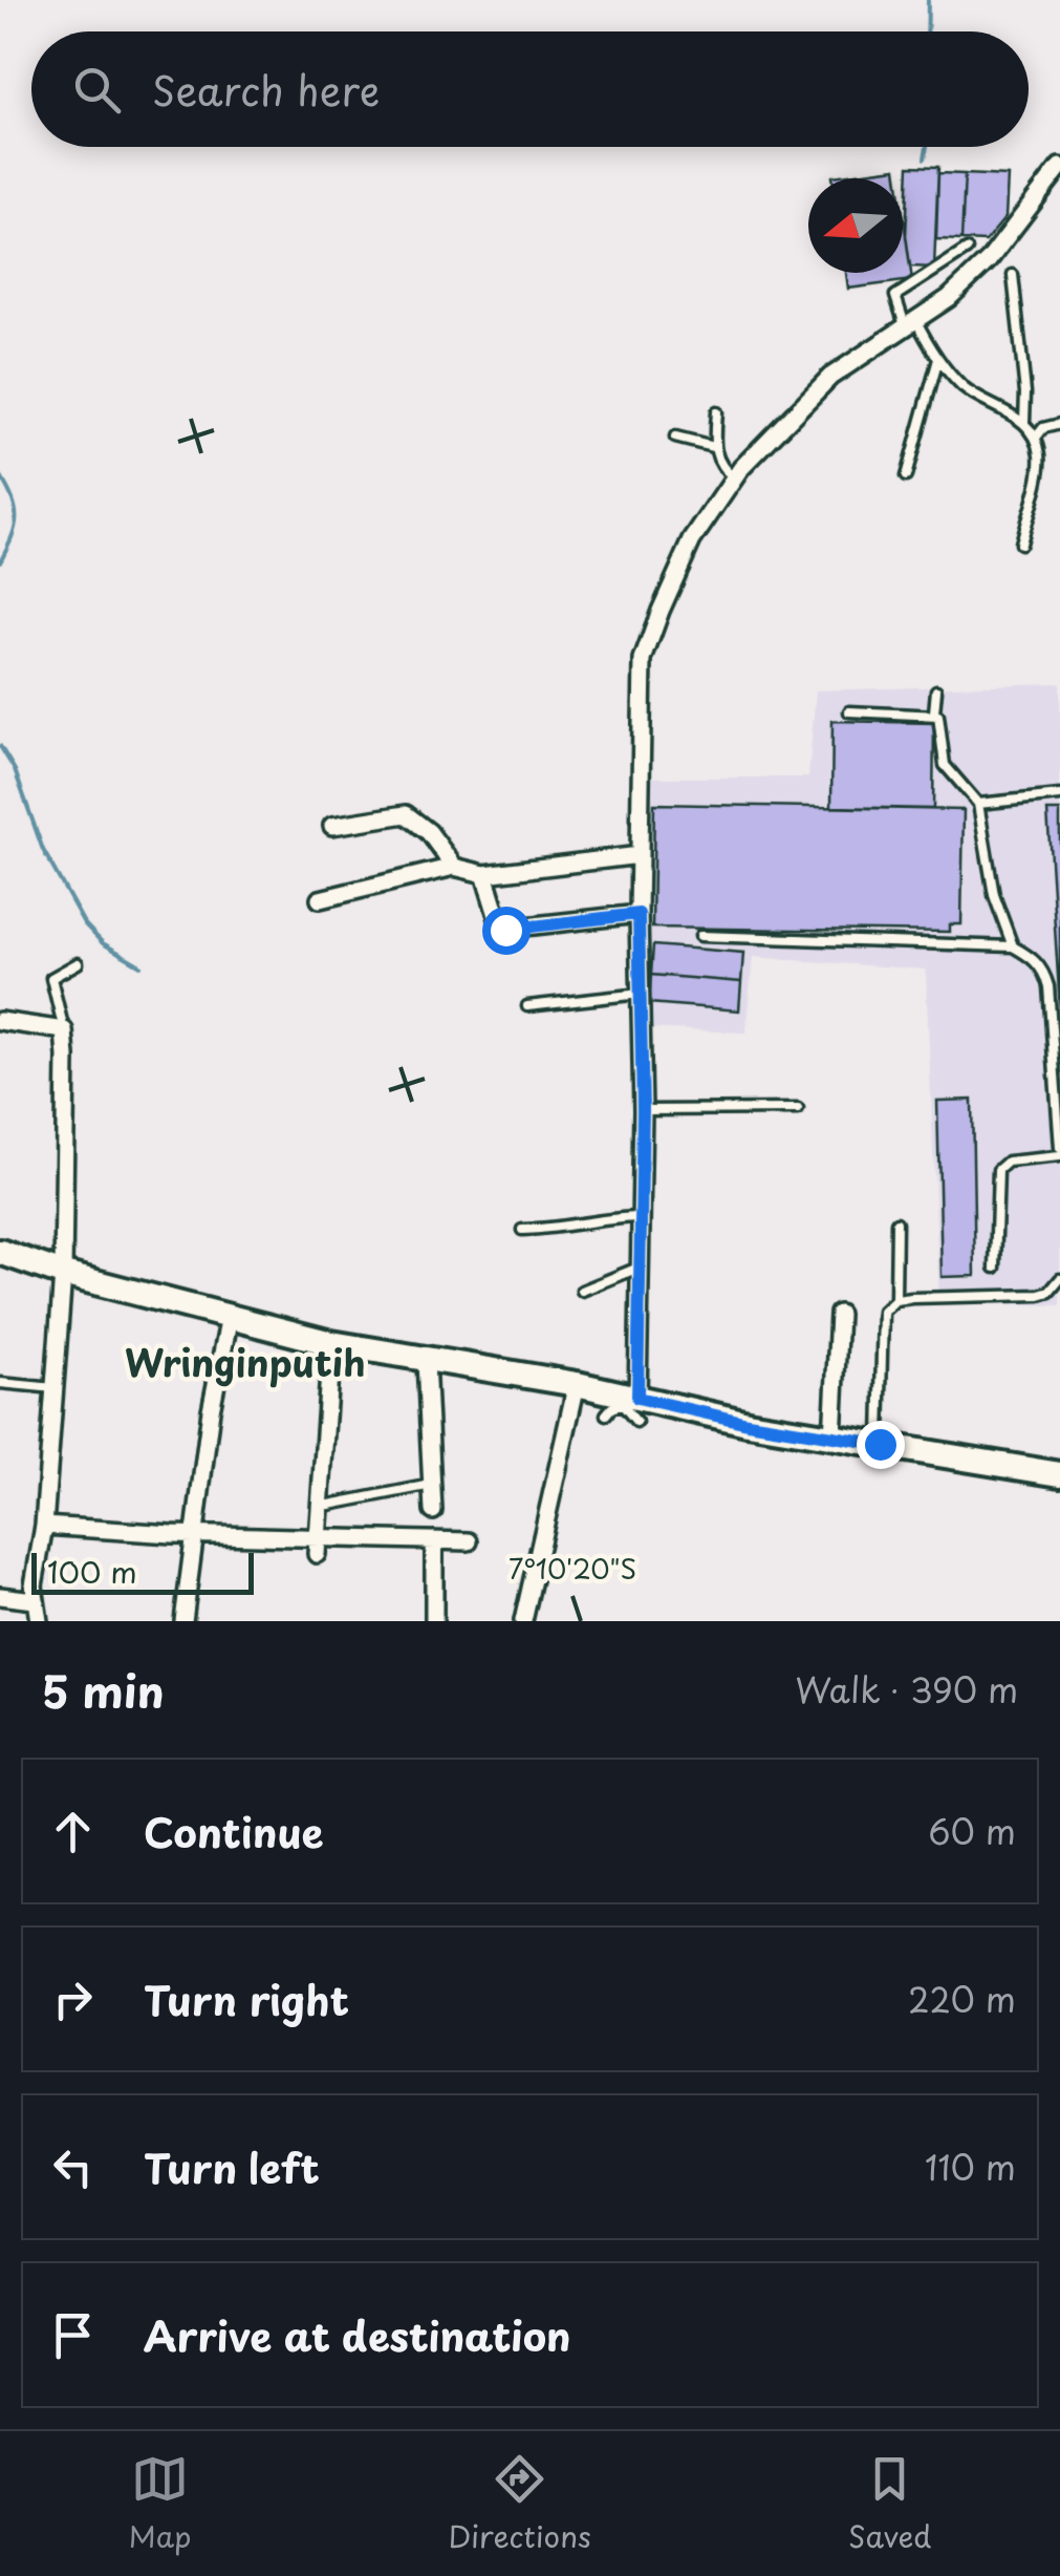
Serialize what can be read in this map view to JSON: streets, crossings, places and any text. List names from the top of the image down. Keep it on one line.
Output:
{"districts":["Wringinputih"],"scale_bar":"100 m","north":"left","page":{"search":"Search here","scale":"100 m","heading":["5 min","Walk · 390 m"],"list":[["Continue","60 m"],["Turn right","220 m"],["Turn left","110 m"],"Arrive at destination"],"nav":["Map","Directions","Saved"]},"coordinates":["7°10'20\"S"]}
